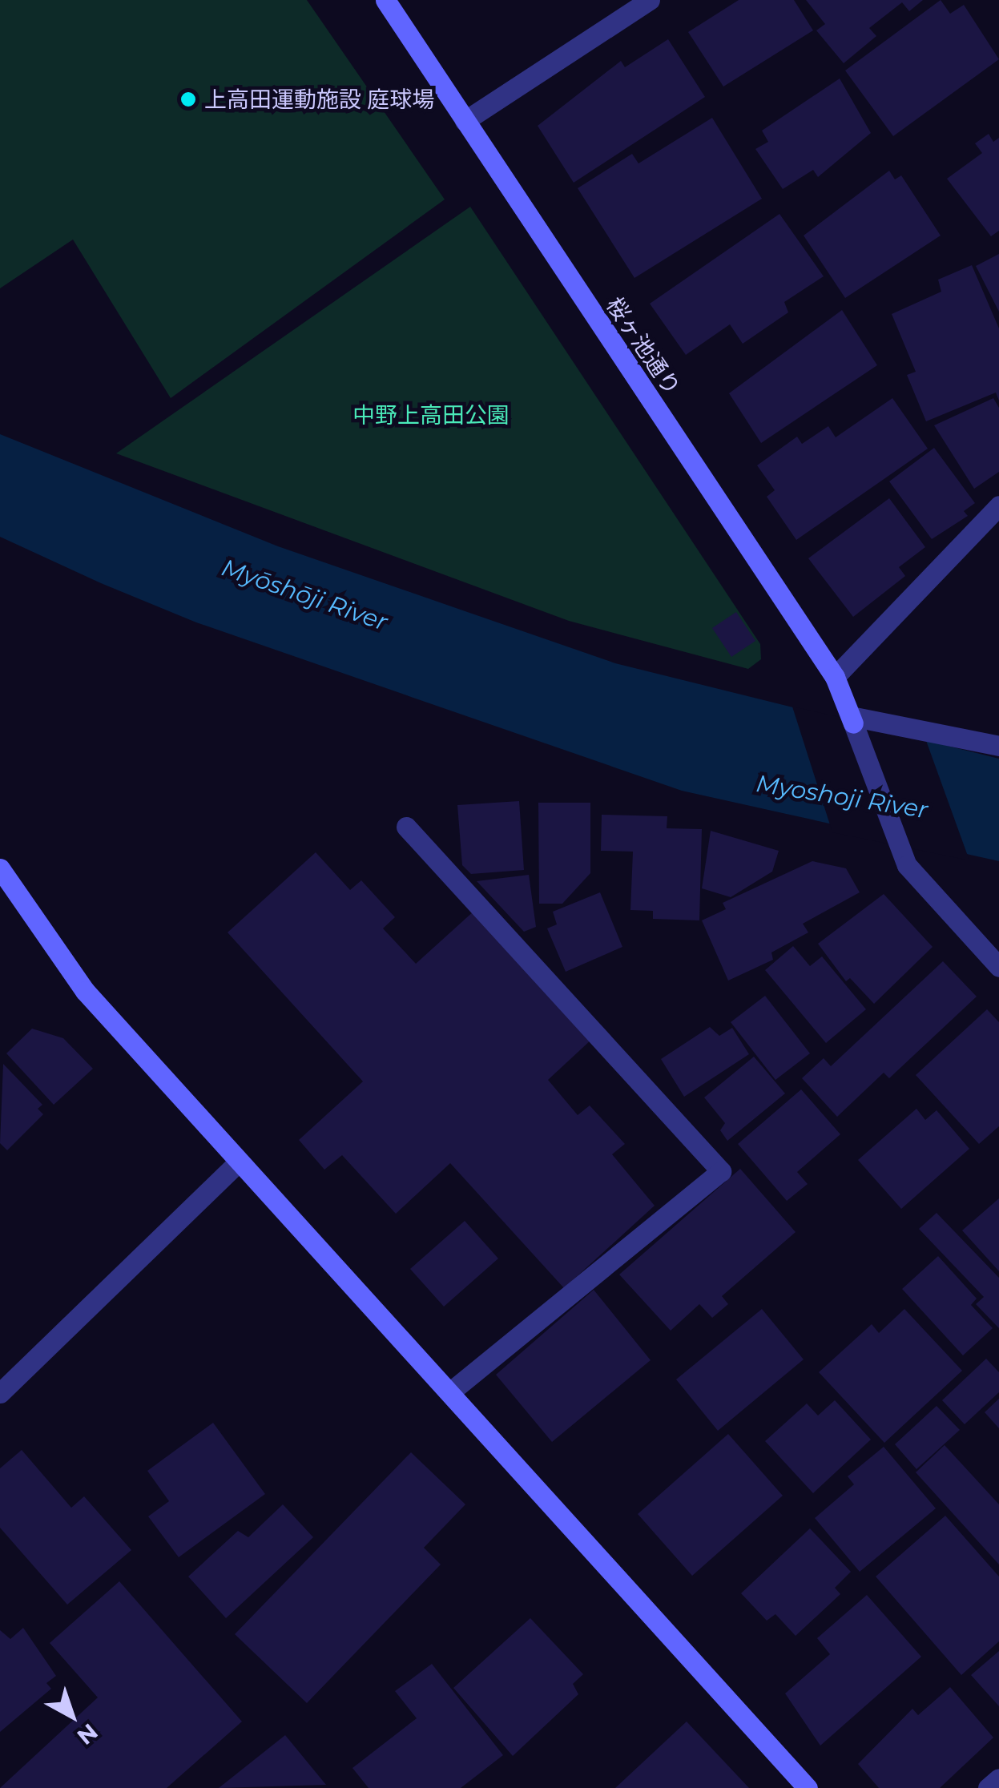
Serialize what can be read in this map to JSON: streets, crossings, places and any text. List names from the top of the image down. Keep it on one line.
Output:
{"streets":{"street":["桜ヶ池通り"]},"water":["Myōshōji River","Myoshoji River"],"parks":["中野上高田公園"],"places":["上高田運動施設 庭球場"],"north":"bottom right"}
